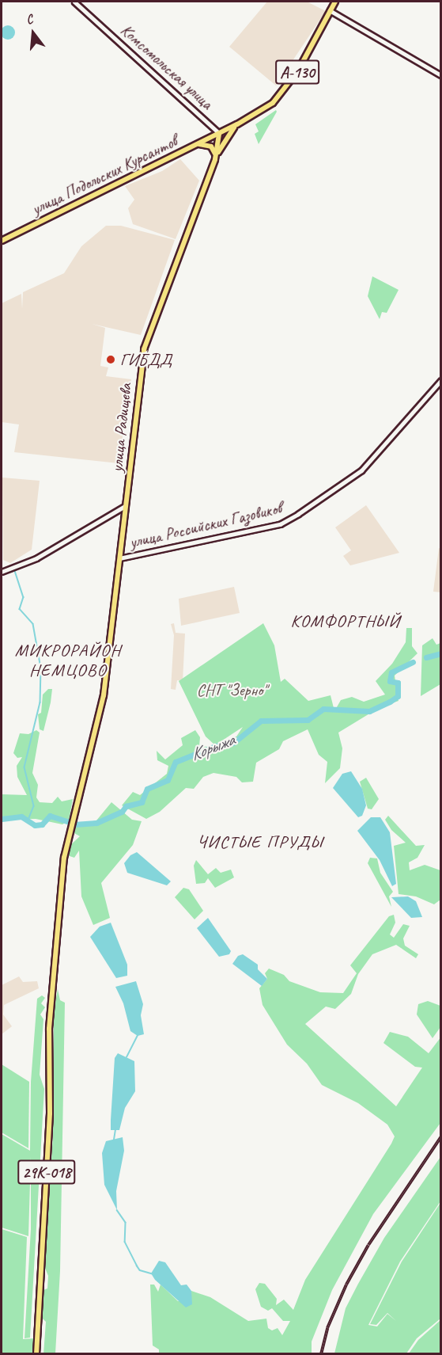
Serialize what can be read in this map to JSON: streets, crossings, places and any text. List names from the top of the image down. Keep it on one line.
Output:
{"streets":{"main road":["А-130","улица Подольских Курсантов","улица Радищева","улица Российских Газовиков","29К-018"],"street":["Комсомольская улица"]},"crossings":[["Комсомольская улица","А-130"],["Комсомольская улица","улица Подольских Курсантов"],["Комсомольская улица","улица Радищева"],["А-130","улица Подольских Курсантов"],["А-130","улица Радищева"],["улица Подольских Курсантов","улица Радищева"],["улица Радищева","улица Российских Газовиков"]],"districts":["КОМФОРТНЫЙ","МИКРОРАЙОН НЕМЦОВО","ЧИСТЫЕ ПРУДЫ"],"water":["Корыжа"],"parks":["СНТ \"Зерно\""],"places":["ГИБДД"],"north":"top"}
